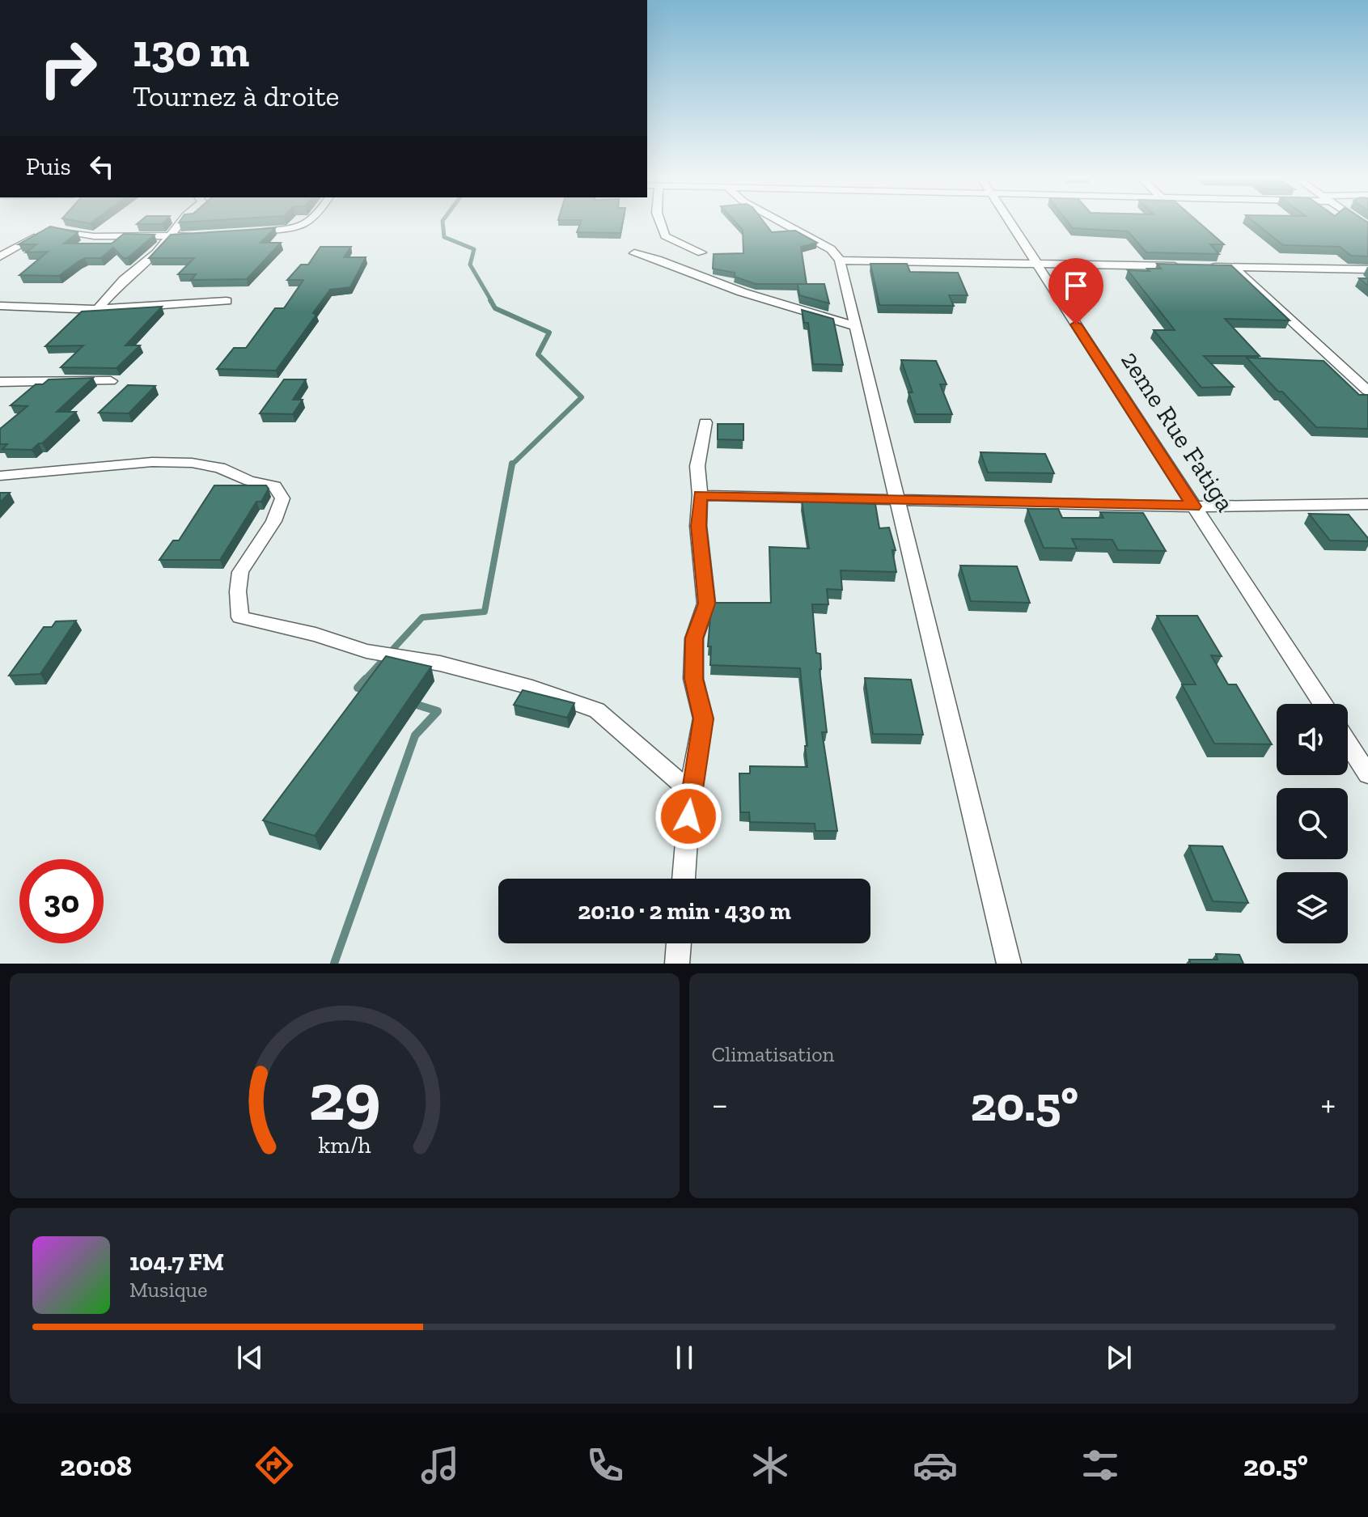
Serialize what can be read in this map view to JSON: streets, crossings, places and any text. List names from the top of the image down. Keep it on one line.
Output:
{"streets":{"street":["2eme Rue Fatiga"]},"page":{"turn":["130 m","Tournez à droite"],"then":"Puis","limit":"30","trip":"20:10 · 2 min · 430 m","tile":"Climatisation","heat":["−","20.5°","+"],"song":["104.7 FM","Musique"],"tabs":["20:08","20.5°"],"gauge":["29","km/h"]}}
